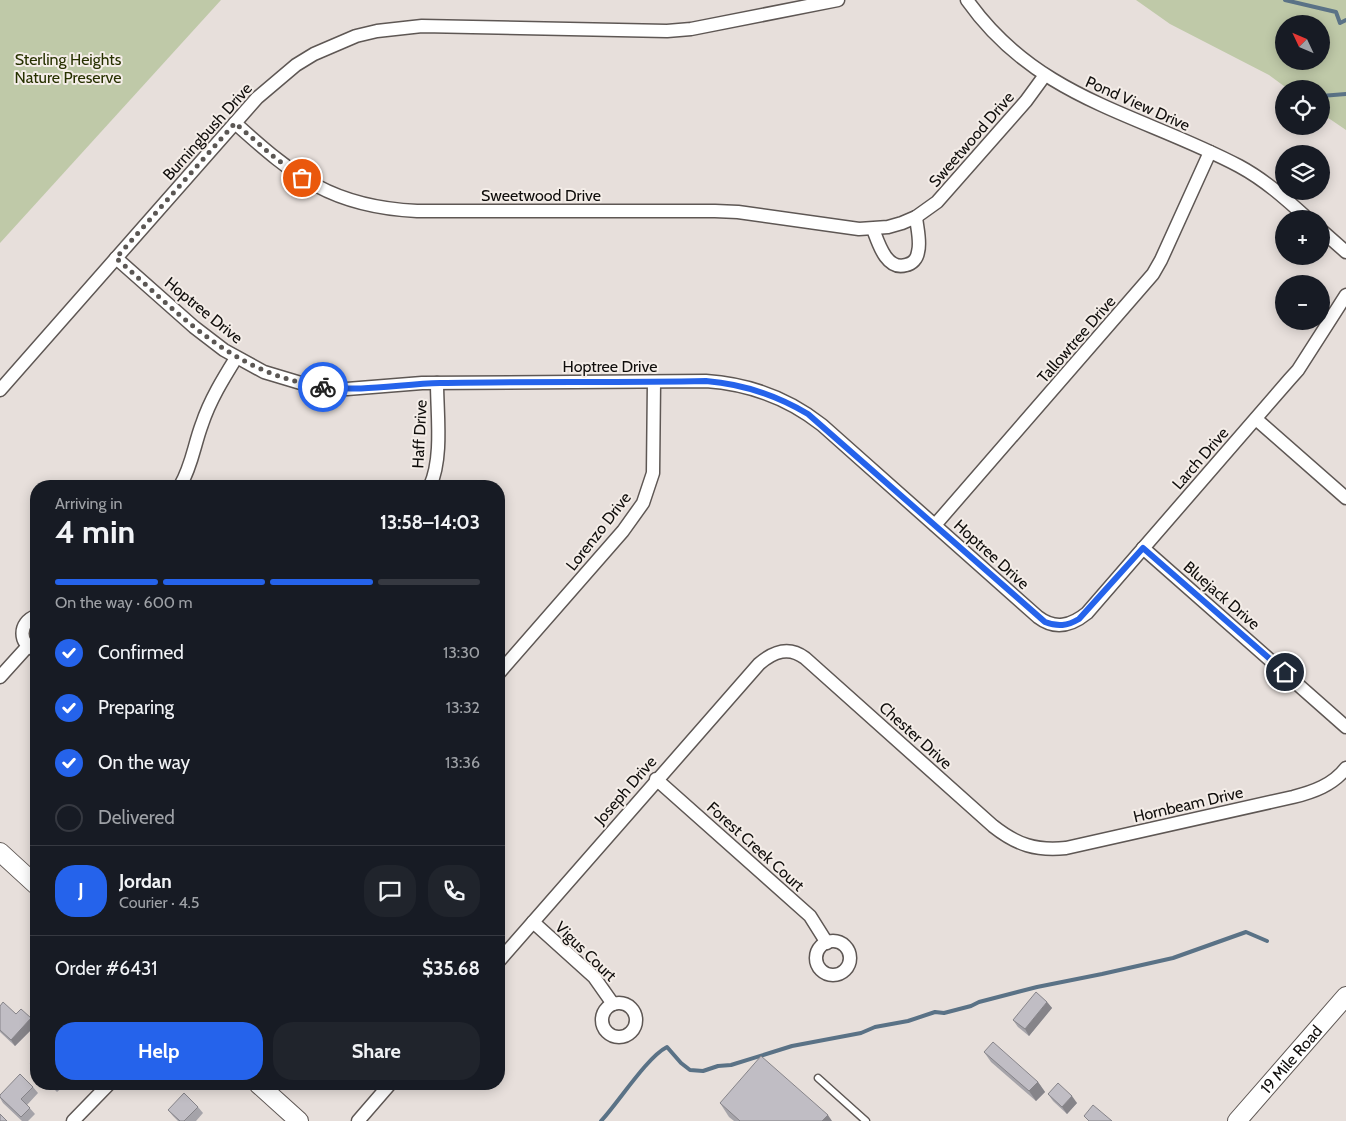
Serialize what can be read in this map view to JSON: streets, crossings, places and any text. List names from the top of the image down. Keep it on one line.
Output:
{"streets":{"main road":["19 Mile Road"],"street":["Pond View Drive","Burningbush Drive","Sweetwood Drive","Hoptree Drive","Tallowtree Drive","Haff Drive","Larch Drive","Lorenzo Drive","Bluejack Drive","Chester Drive","Joseph Drive","Hornbeam Drive","Forest Creek Court","Vigus Court"]},"crossings":[["Pond View Drive","Sweetwood Drive"],["Pond View Drive","Tallowtree Drive"],["Burningbush Drive","Sweetwood Drive"],["Burningbush Drive","Hoptree Drive"],["Hoptree Drive","Tallowtree Drive"],["Hoptree Drive","Haff Drive"],["Hoptree Drive","Larch Drive"],["Hoptree Drive","Lorenzo Drive"],["Larch Drive","Bluejack Drive"],["Chester Drive","Joseph Drive"],["Chester Drive","Hornbeam Drive"],["Joseph Drive","Forest Creek Court"],["Joseph Drive","Vigus Court"]],"parks":["Sterling Heights Nature Preserve"],"north":"top left","page":{"map_buttons":["+","−"],"heading":["4 min","Arriving in","13:58–14:03"],"panel":["Jordan","Courier · 4.5","Order #6431","$35.68"],"bar":"On the way · 600 m","list":[["Confirmed","13:30"],["Preparing","13:32"],["On the way","13:36"],"Delivered"],"round":"J","buttons":["Help","Share"]}}
